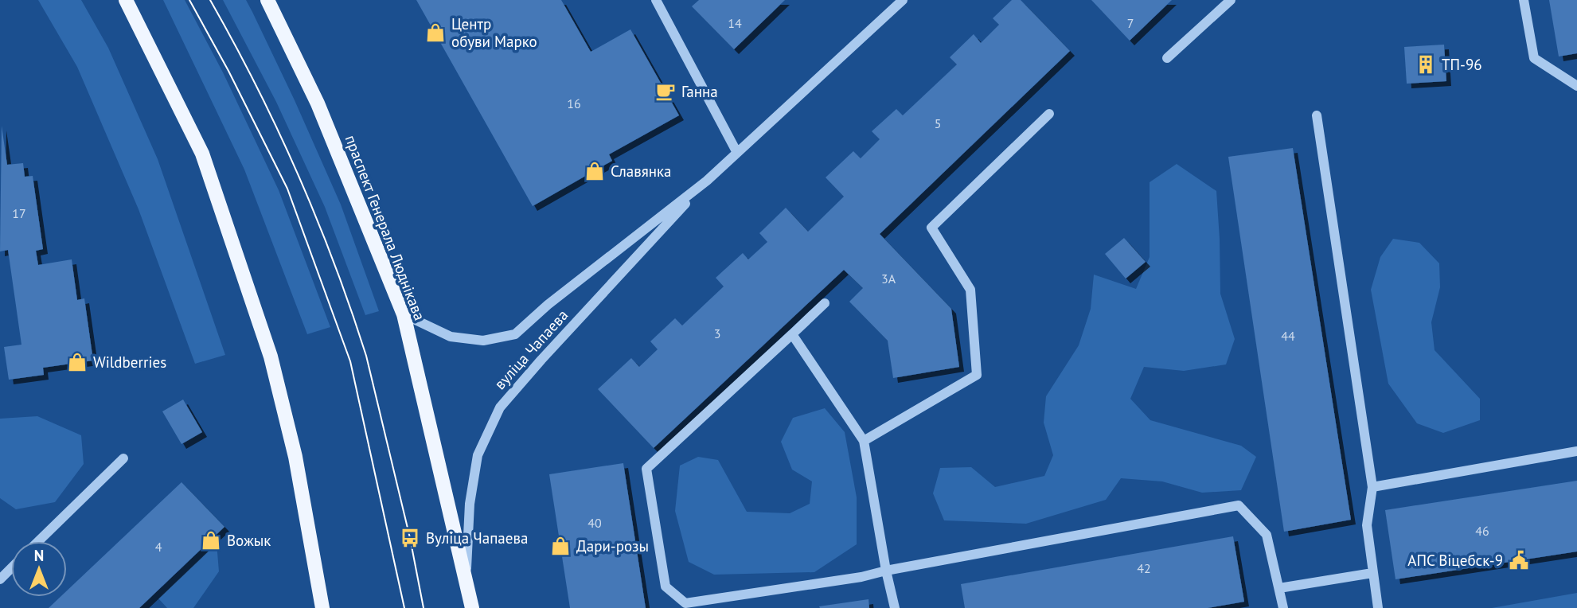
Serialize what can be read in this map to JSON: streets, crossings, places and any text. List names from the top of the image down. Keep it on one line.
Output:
{"streets":{"main road":["праспект Генерала Люднікава"],"street":["вуліца Чапаева"]},"crossings":[["праспект Генерала Люднікава","вуліца Чапаева"]],"places":{"shop":["Центр обуви Марко","Славянка","Wildberries","Вожык","Дари-розы"],"building":["ТП-96"],"cafe":["Ганна"],"bus stop":["Вуліца Чапаева"],"public building":["АПС Віцебск-9"]},"house_numbers":["14","7","16","5","17","3А","3","44","40","46","4","42"],"north":"top"}
